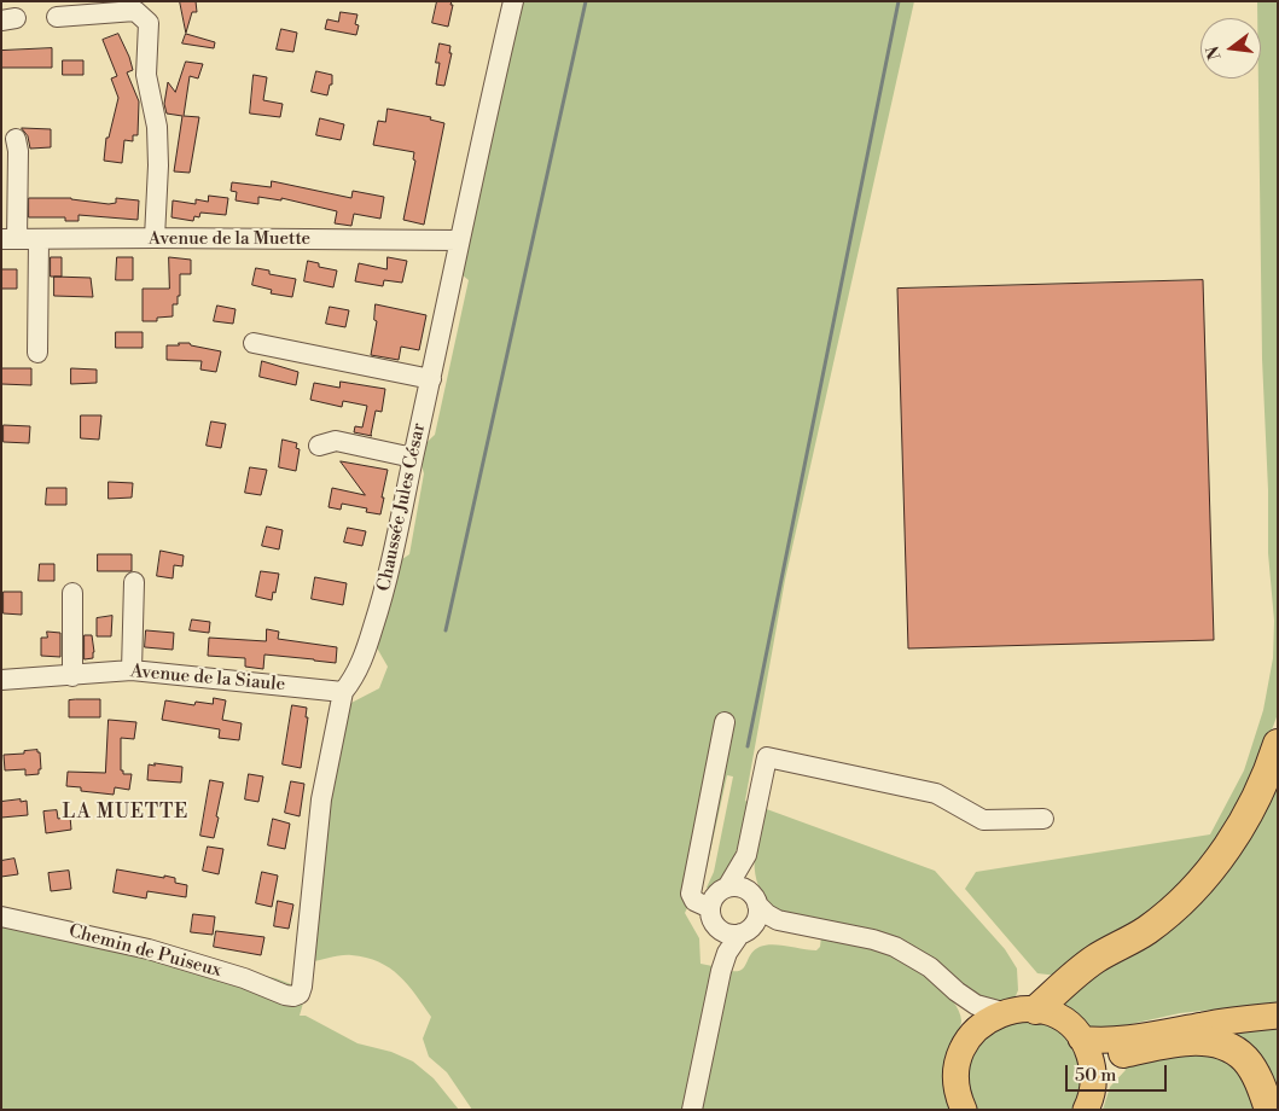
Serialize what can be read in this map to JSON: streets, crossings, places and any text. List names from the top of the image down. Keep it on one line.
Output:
{"streets":{"street":["Avenue de la Muette","Chaussée Jules César","Avenue de la Siaule","Chemin de Puiseux"]},"crossings":[["Avenue de la Muette","Chaussée Jules César"],["Chaussée Jules César","Avenue de la Siaule"],["Chaussée Jules César","Chemin de Puiseux"]],"districts":["LA MUETTE"],"scale_bar":"50 m","north":"left"}
